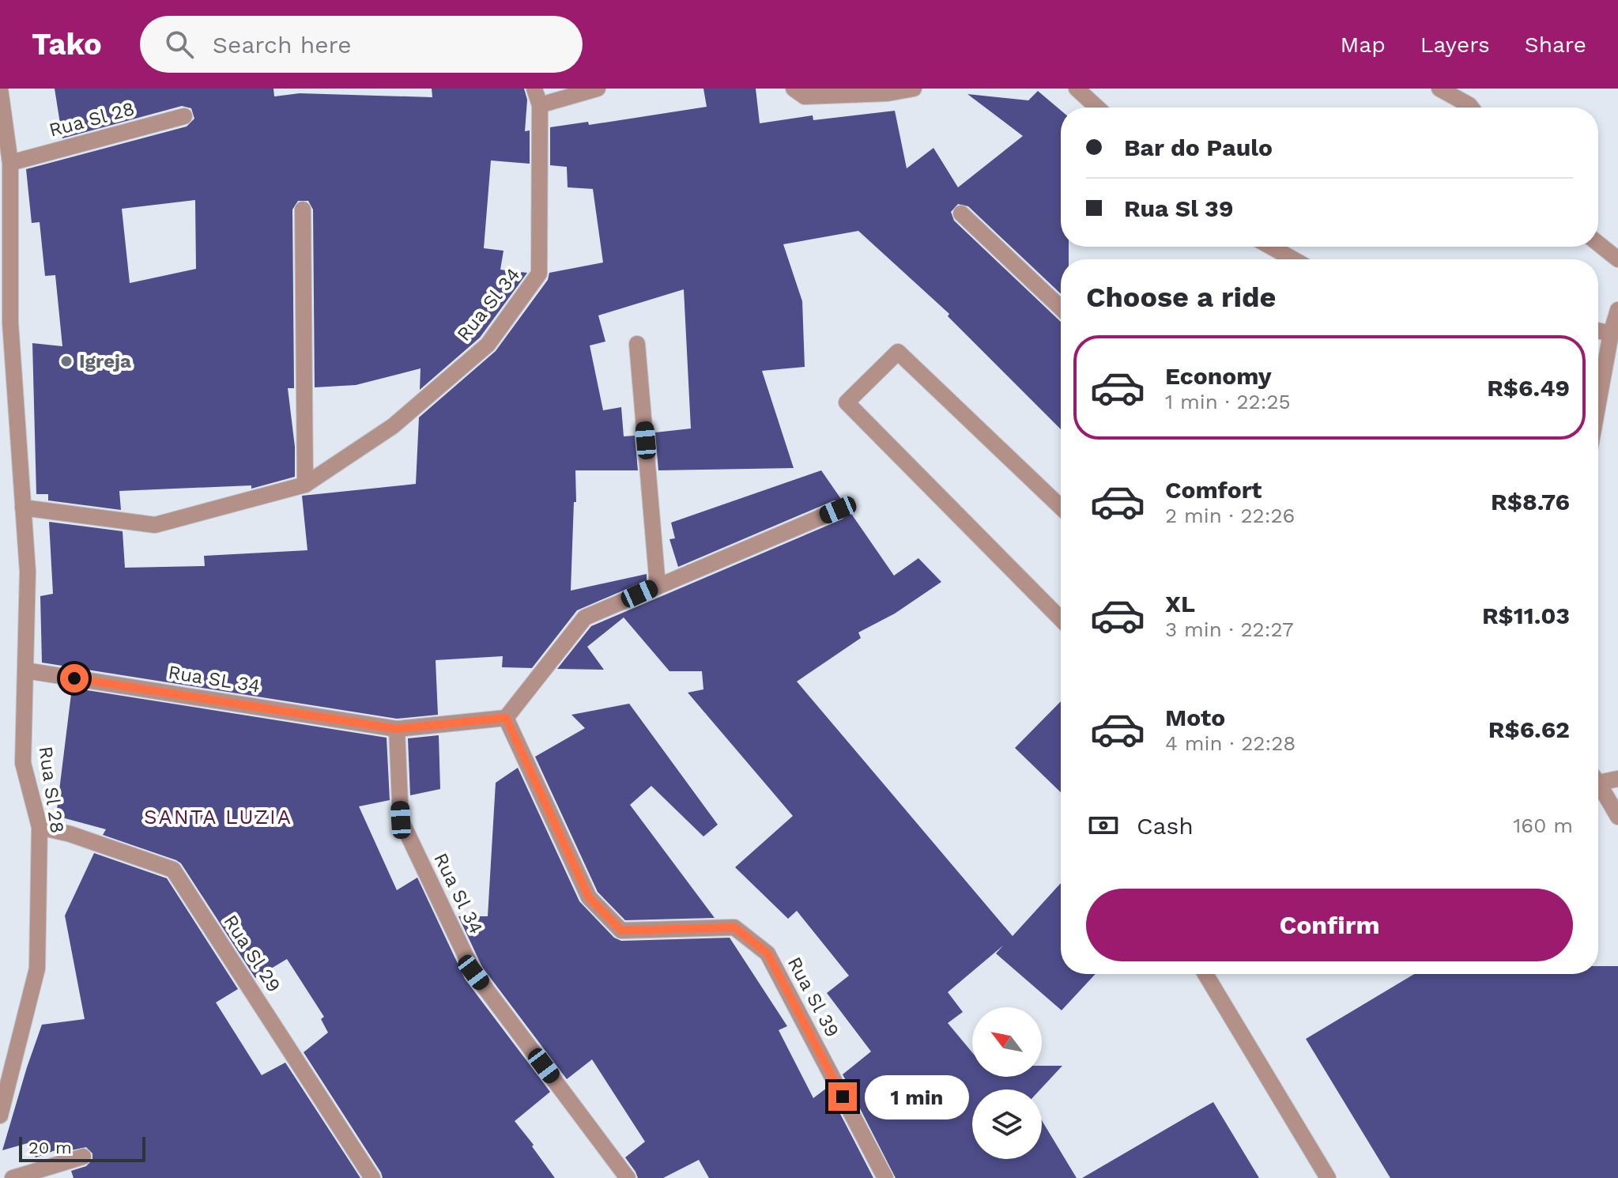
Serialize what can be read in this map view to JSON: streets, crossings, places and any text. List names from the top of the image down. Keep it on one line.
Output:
{"streets":{"street":["Rua Sl 28","Rua Sl 34","Rua SL 34","Rua Sl 29","Rua Sl 39"]},"crossings":[["Rua Sl 28","Rua Sl 34"],["Rua Sl 28","Rua SL 34"],["Rua Sl 28","Rua Sl 29"],["Rua Sl 34","Rua SL 34"],["Rua SL 34","Rua Sl 39"]],"districts":["SANTA LUZIA"],"places":["Igreja"],"scale_bar":"20 m","north":"top left","page":{"header":"Tako","search":"Search here","nav":["Map","Layers","Share"],"banner":["Bar do Paulo","Rua Sl 39"],"heading":"Choose a ride","list":[{"name":"Economy","note":"1 min · 22:25","value":"R$6.49"},{"name":"Comfort","note":"2 min · 22:26","value":"R$8.76"},{"name":"XL","note":"3 min · 22:27","value":"R$11.03"},{"name":"Moto","note":"4 min · 22:28","value":"R$6.62"}],"pay":["Cash","160 m"],"buttons":"Confirm","bubble":"1 min","scale":"20 m"}}
